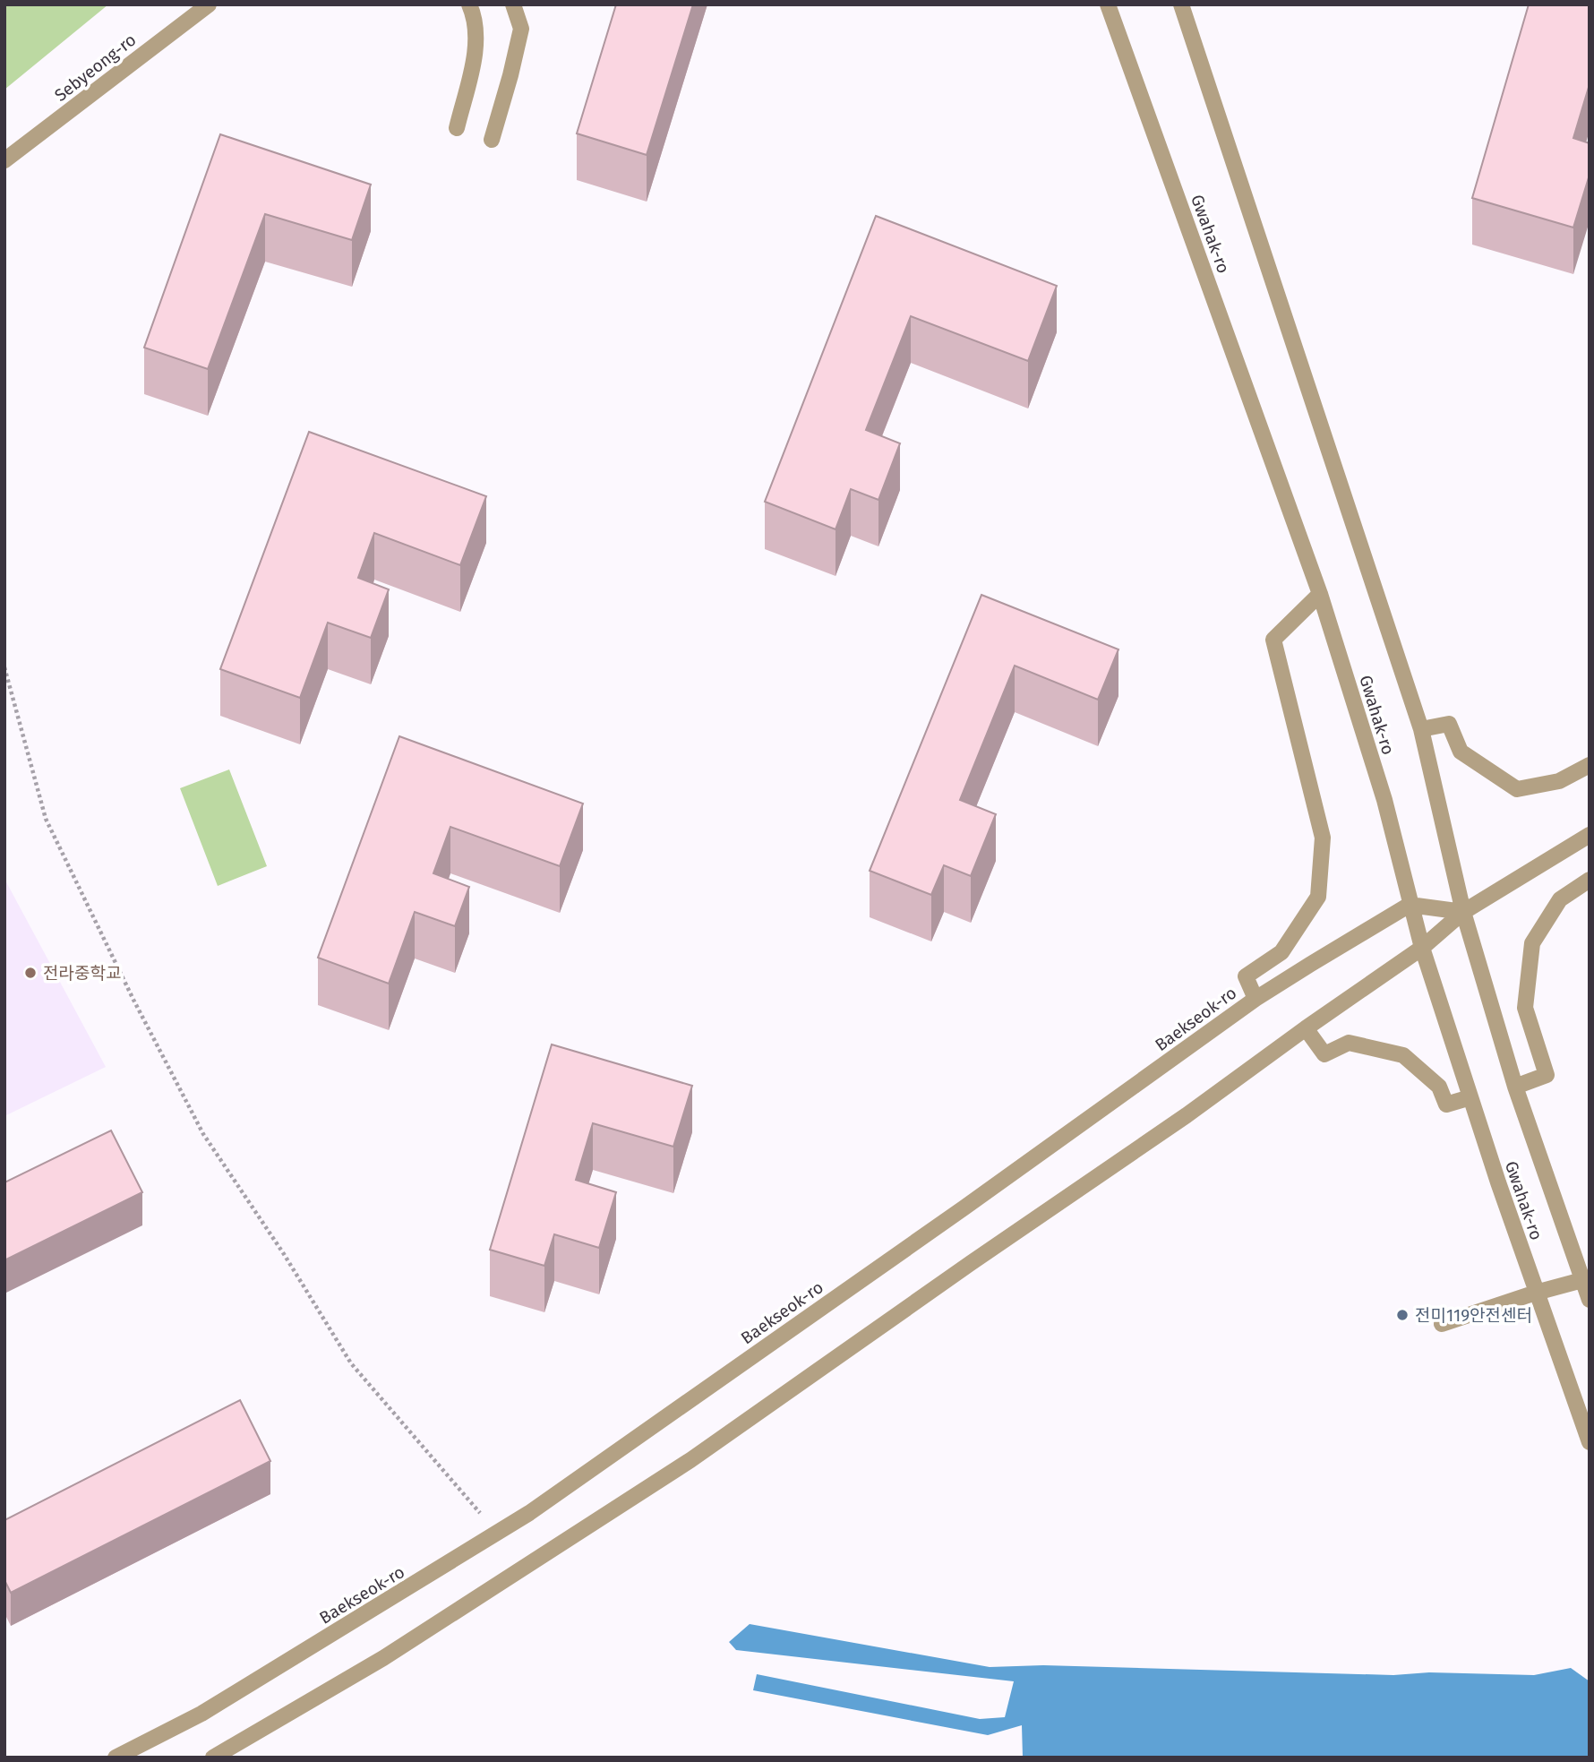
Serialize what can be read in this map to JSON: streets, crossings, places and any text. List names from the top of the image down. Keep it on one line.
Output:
{"streets":{"street":["Sebyeong-ro","Gwahak-ro","Baekseok-ro"]},"crossings":[["Gwahak-ro","Baekseok-ro"]],"places":["전라중학교","전미119안전센터"]}
